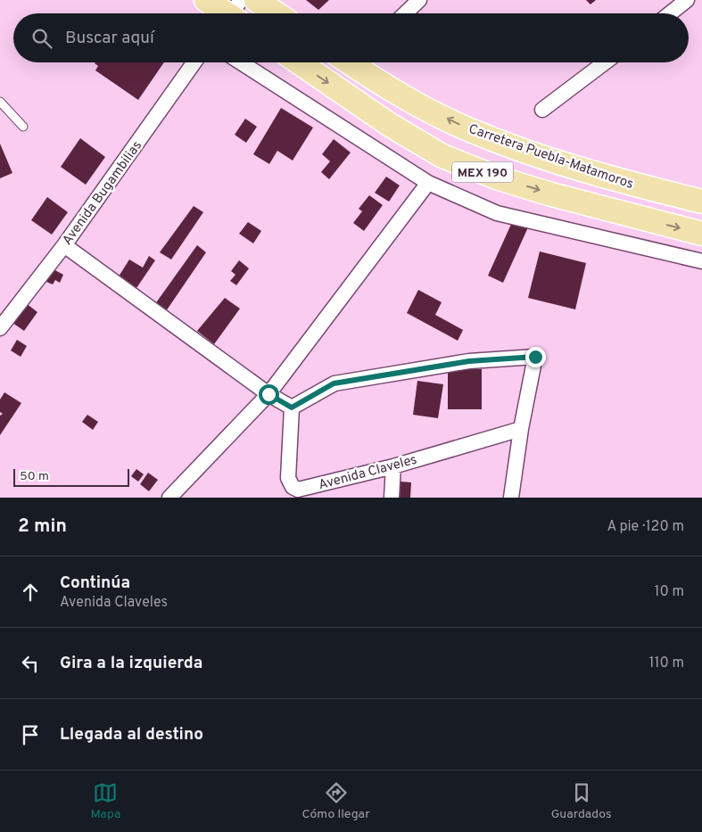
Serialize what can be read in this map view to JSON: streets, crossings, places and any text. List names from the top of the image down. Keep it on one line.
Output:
{"streets":{"main road":["Carretera Puebla-Matamoros","MEX 190"],"street":["Avenida Bugambilias","Avenida Claveles"]},"scale_bar":"50 m","page":{"search":"Buscar aquí","scale":"50 m","heading":["2 min","A pie · 120 m"],"list":[["Continúa","Avenida Claveles","10 m"],["Gira a la izquierda","110 m"],"Llegada al destino"],"nav":["Mapa","Cómo llegar","Guardados"]}}
